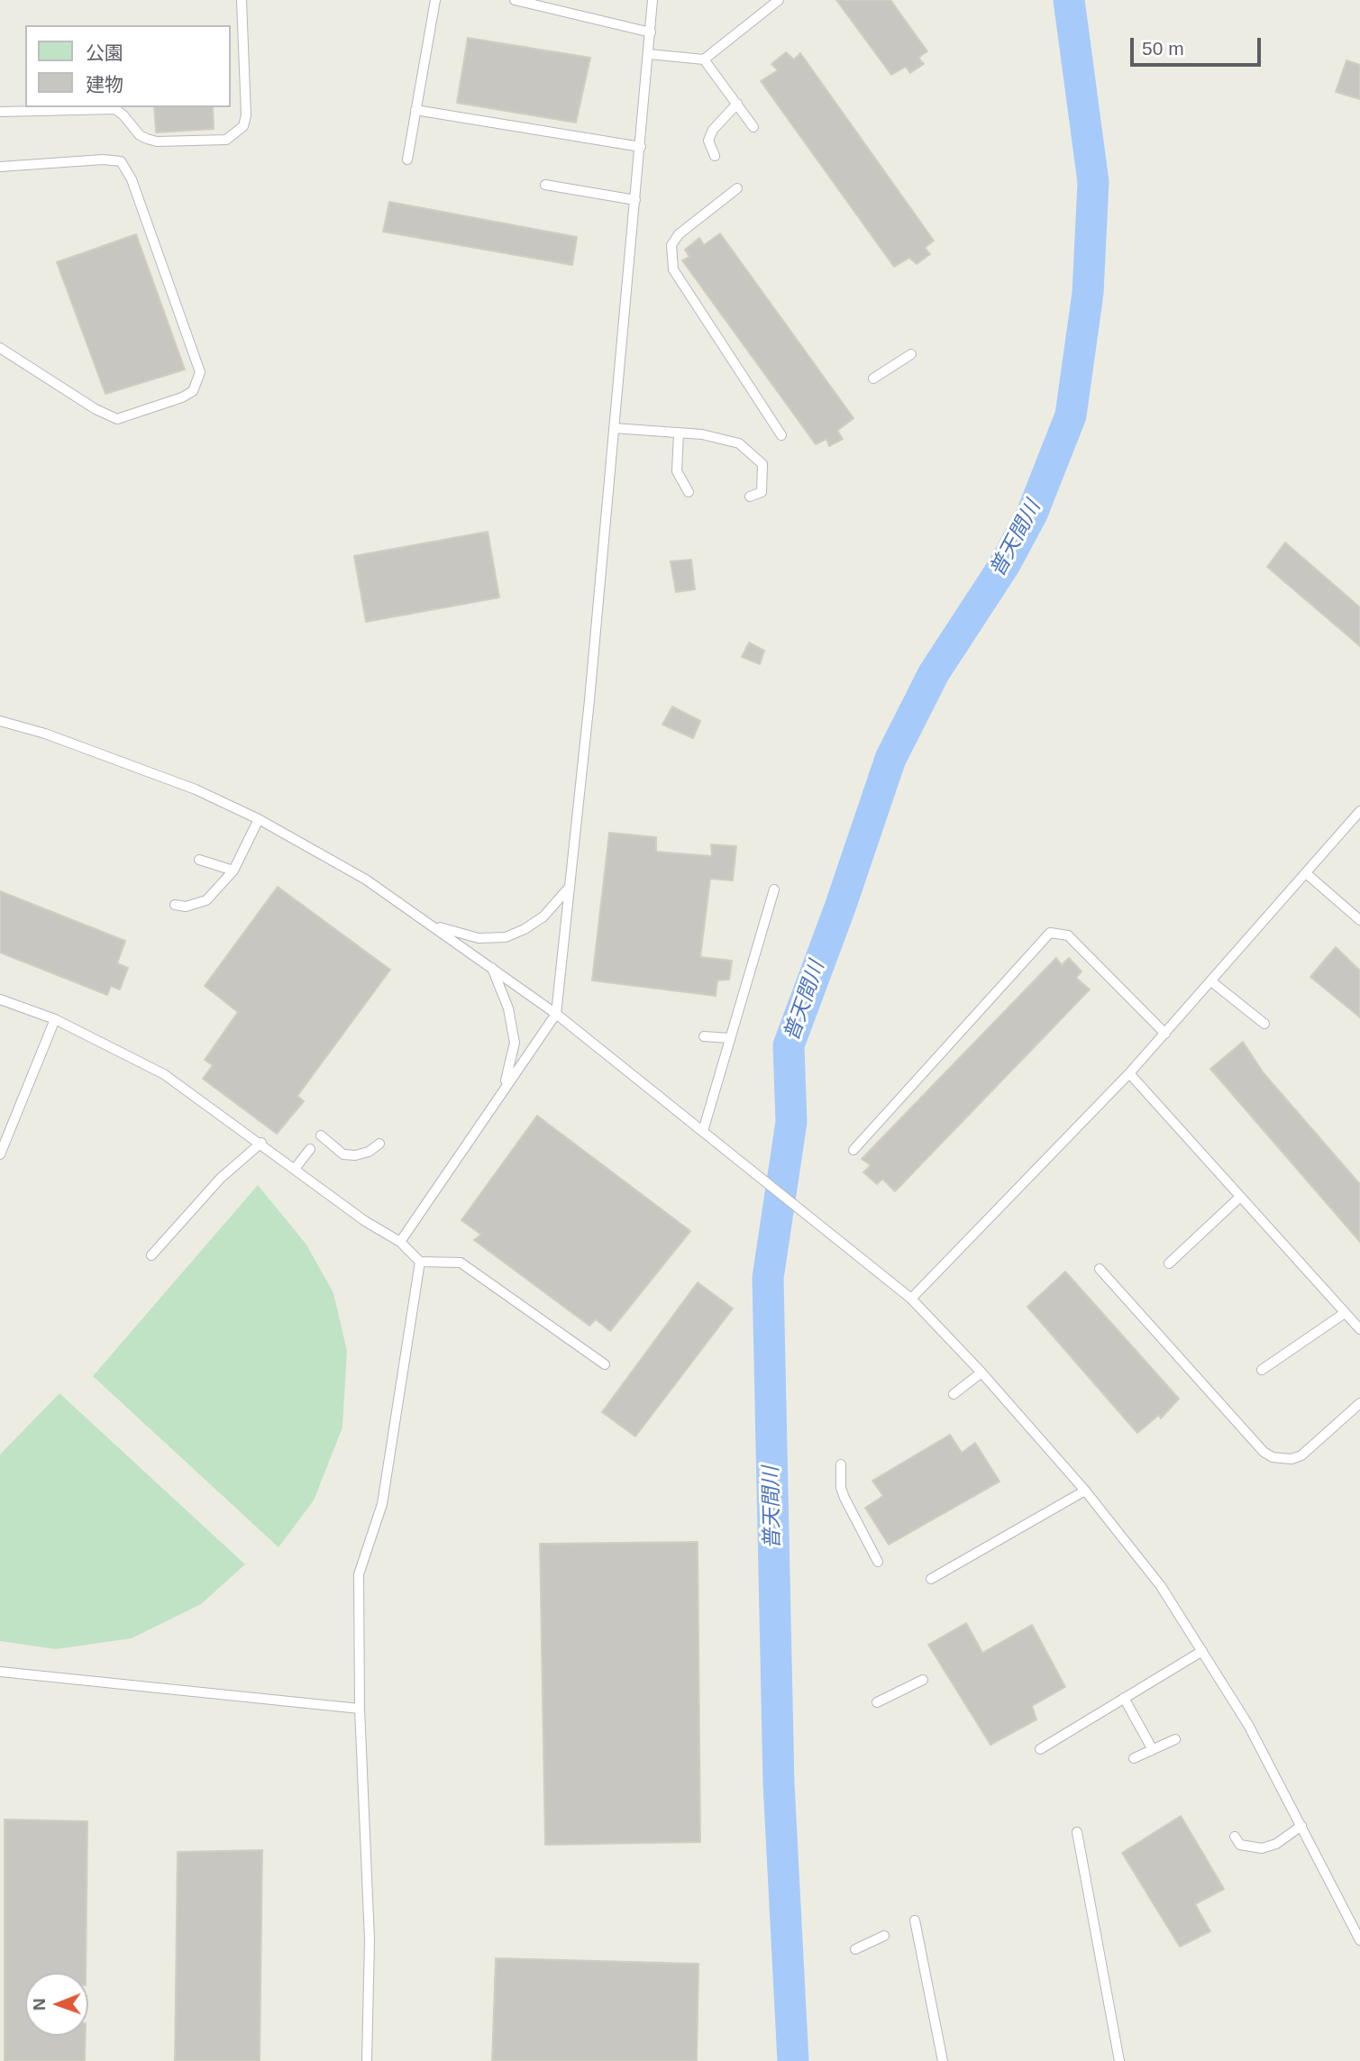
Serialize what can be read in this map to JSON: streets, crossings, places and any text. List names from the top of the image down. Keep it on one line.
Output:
{"water":["普天間川"],"legend":["公園","建物"],"scale_bar":"50 m","north":"left"}
